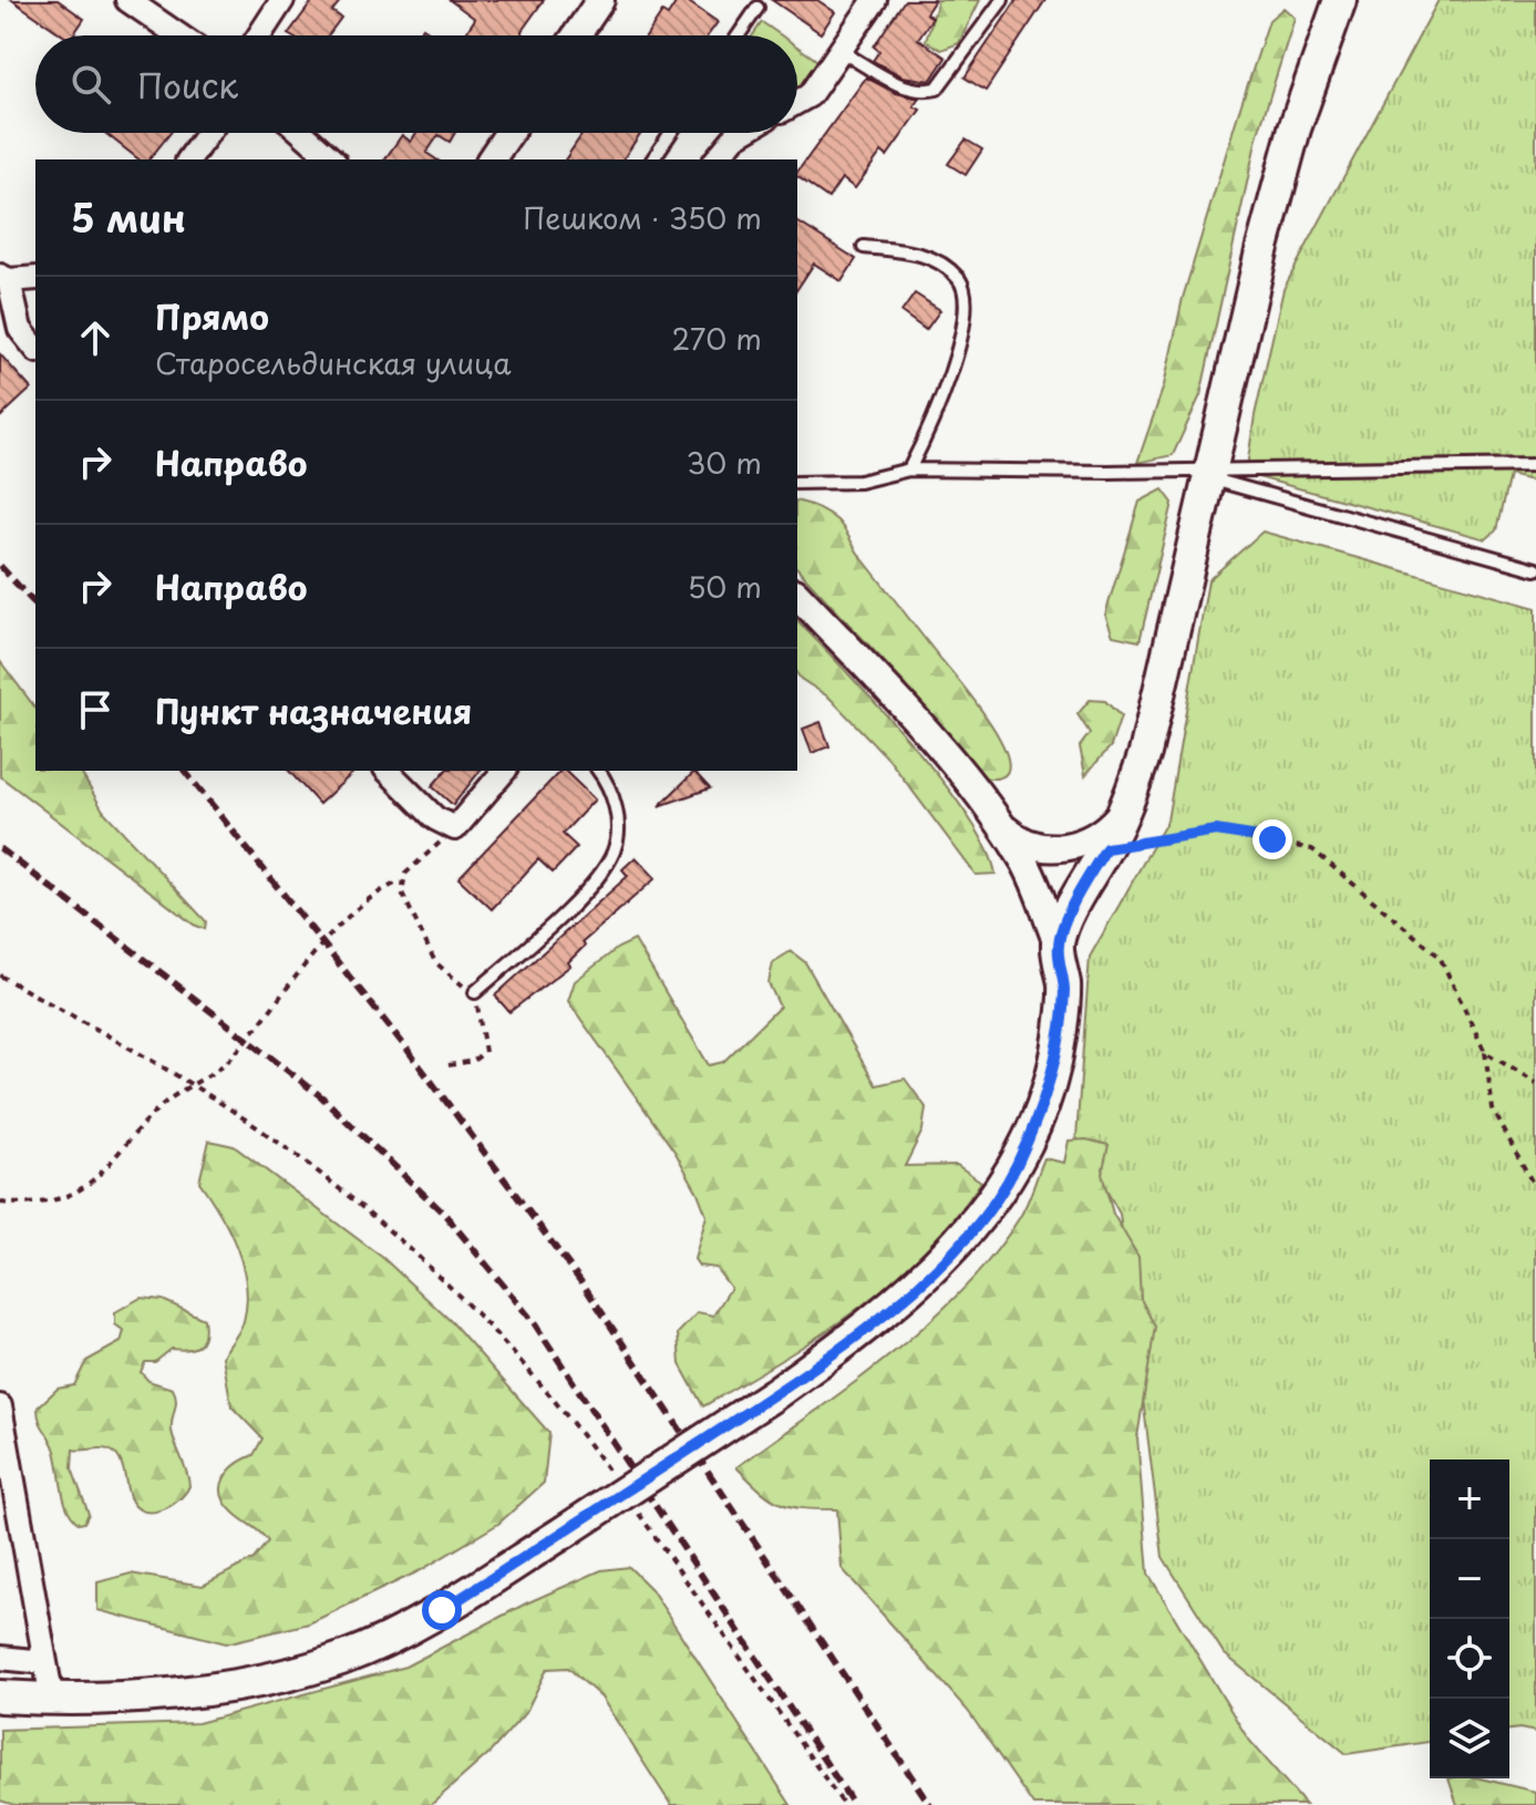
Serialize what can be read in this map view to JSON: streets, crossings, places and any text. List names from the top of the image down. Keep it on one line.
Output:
{"page":{"search":"Поиск","heading":["5 мин","Пешком · 350 m"],"list":[["Прямо","Старосельдинская улица","270 m"],["Направо","30 m"],["Направо","50 m"],"Пункт назначения"],"map_buttons":["+","−"]}}
